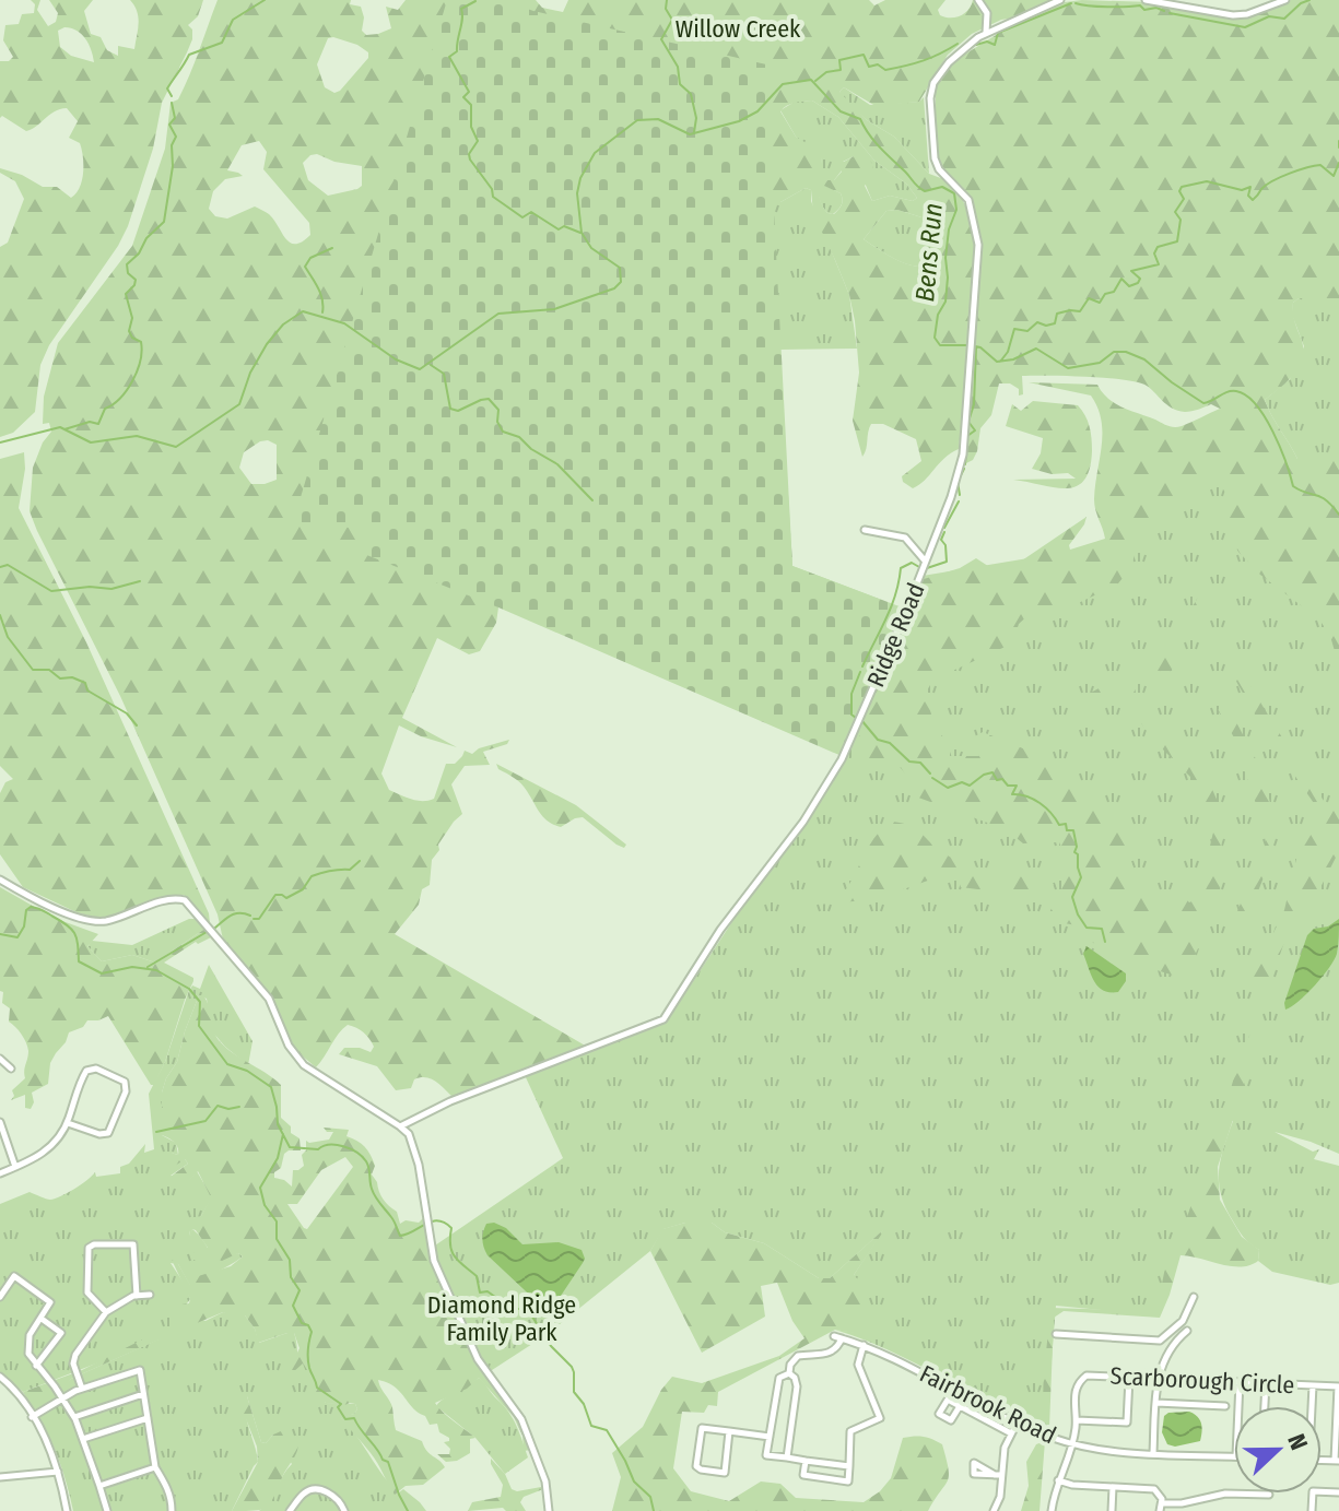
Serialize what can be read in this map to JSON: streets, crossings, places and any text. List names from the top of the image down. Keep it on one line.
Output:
{"streets":{"street":["Ridge Road","Scarborough Circle","Fairbrook Road"]},"crossings":[["Scarborough Circle","Fairbrook Road"]],"water":["Bens Run"],"parks":["Willow Creek","Diamond Ridge Family Park"],"north":"right"}
